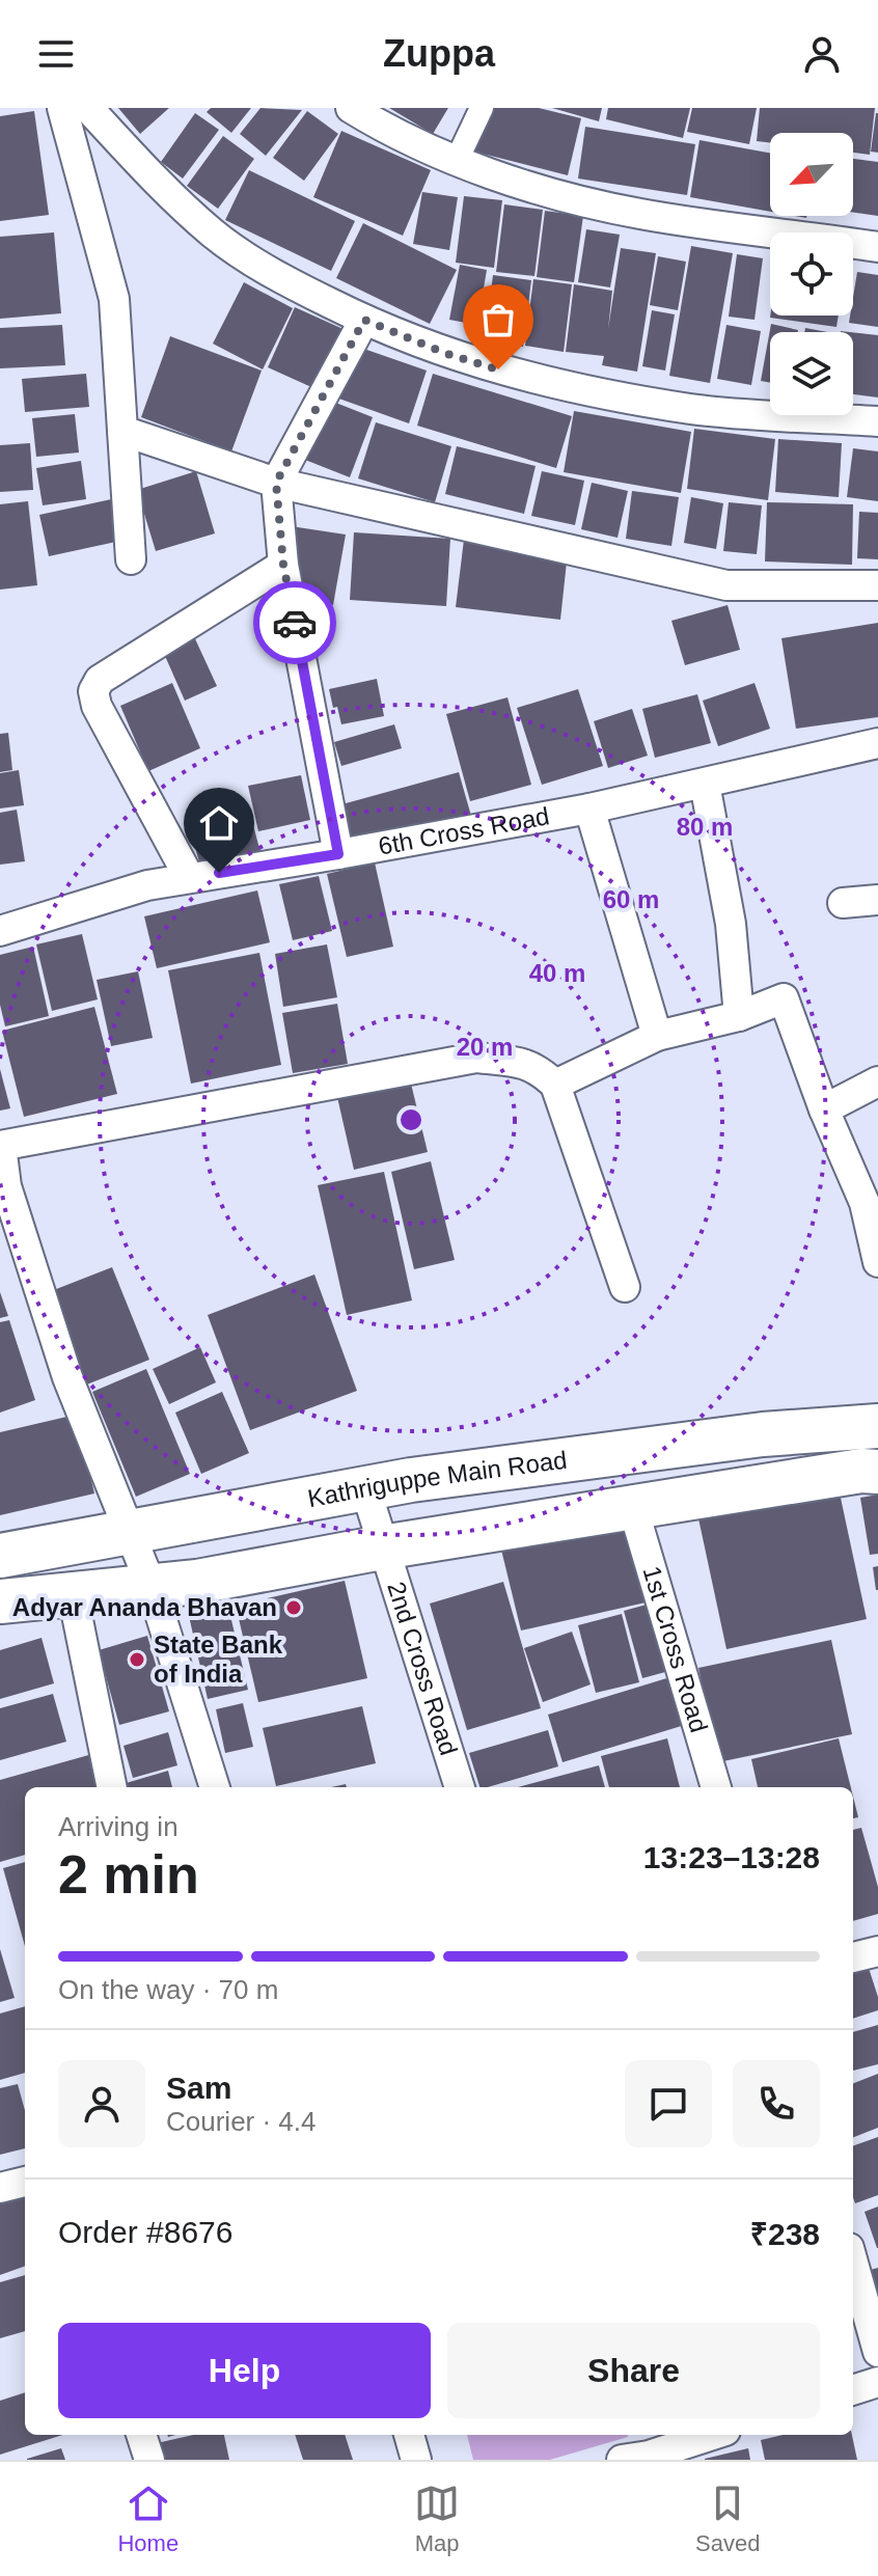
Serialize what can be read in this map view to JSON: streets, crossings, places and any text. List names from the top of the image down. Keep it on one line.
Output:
{"streets":{"main road":["Kathriguppe Main Road"],"street":["6th Cross Road","1st Cross Road","2nd Cross Road"]},"crossings":[["Kathriguppe Main Road","2nd Cross Road"]],"places":["Adyar Ananda Bhavan","State Bank of India"],"north":"bottom left","page":{"header":"Zuppa","heading":["2 min","Arriving in","13:23–13:28"],"panel":["Sam","Courier · 4.4","Order #8676","₹238"],"bar":"On the way · 70 m","buttons":["Help","Share"],"tabs":["Home","Map","Saved"]},"rings":["80 m","60 m","40 m","20 m"]}
